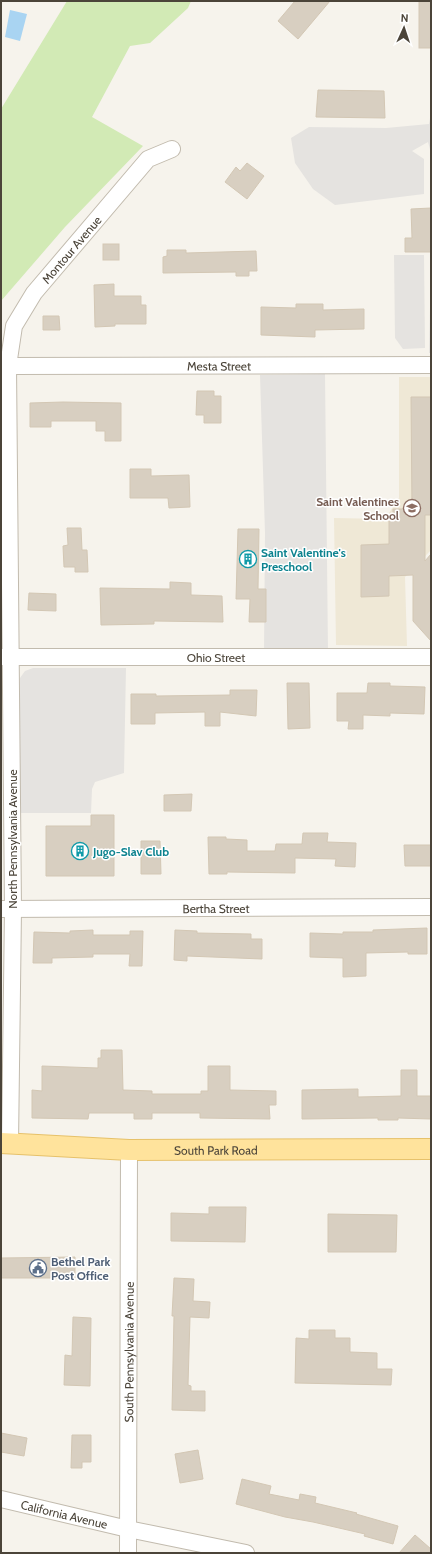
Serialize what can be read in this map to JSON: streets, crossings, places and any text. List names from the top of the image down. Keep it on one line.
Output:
{"streets":{"main road":["South Park Road"],"street":["Montour Avenue","Mesta Street","Ohio Street","North Pennsylvania Avenue","Bertha Street","South Pennsylvania Avenue","California Avenue"]},"crossings":[["Montour Avenue","Mesta Street"],["Montour Avenue","North Pennsylvania Avenue"],["Mesta Street","North Pennsylvania Avenue"],["Ohio Street","North Pennsylvania Avenue"],["North Pennsylvania Avenue","Bertha Street"],["North Pennsylvania Avenue","South Park Road"],["South Park Road","South Pennsylvania Avenue"],["South Pennsylvania Avenue","California Avenue"]],"places":{"school or university":["Saint Valentines School"],"building":["Saint Valentine's Preschool","Jugo-Slav Club"],"public building":["Bethel Park Post Office"]},"north":"top"}
